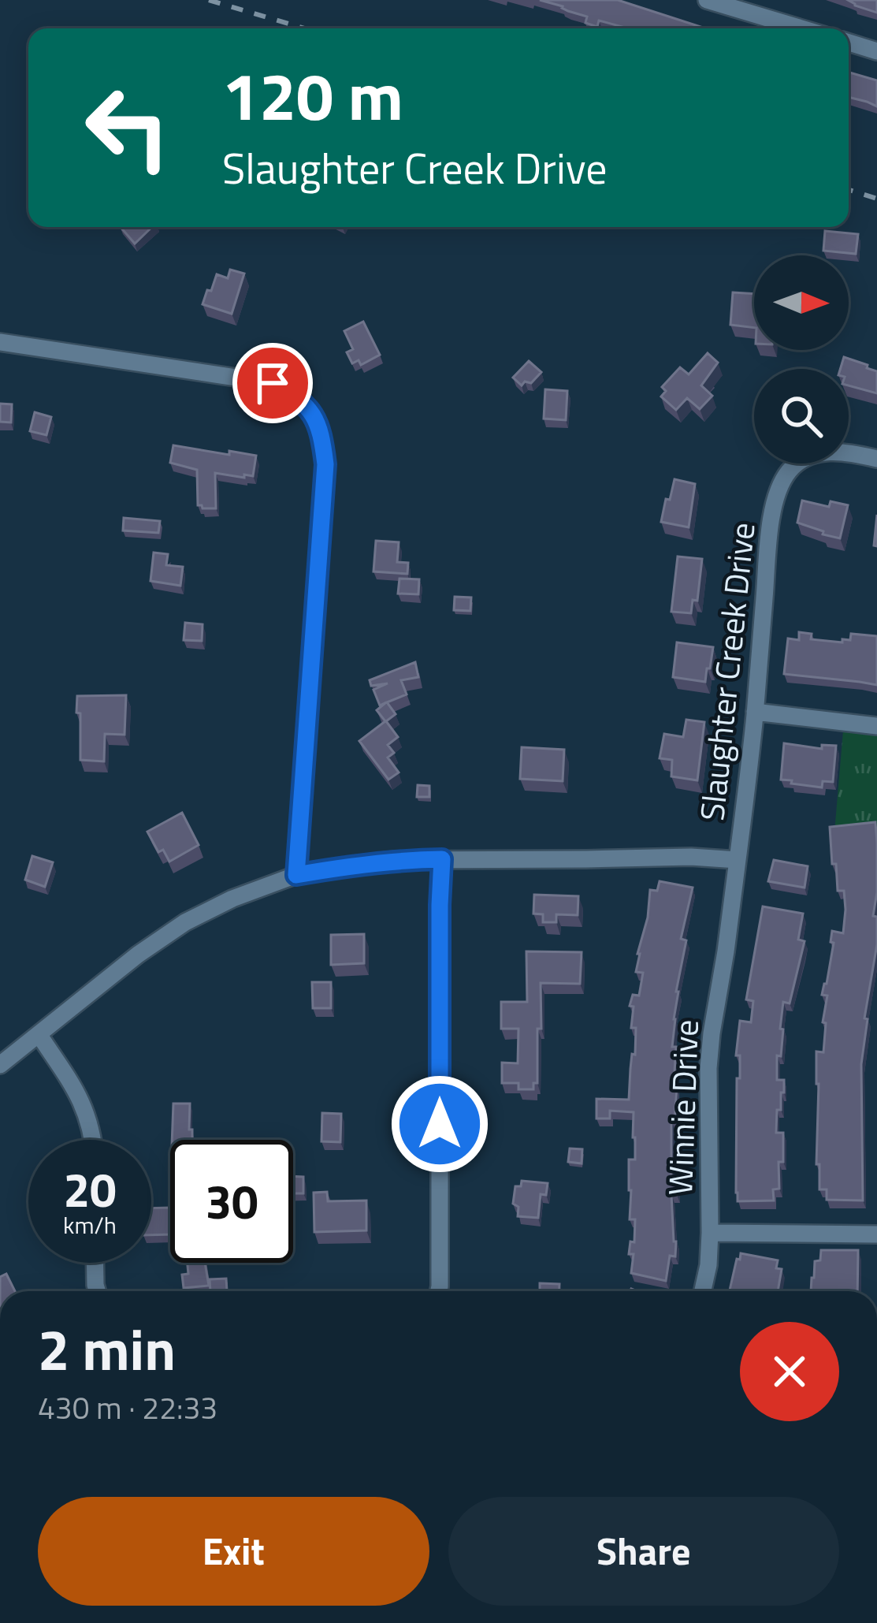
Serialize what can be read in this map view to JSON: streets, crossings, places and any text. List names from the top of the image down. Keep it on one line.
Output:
{"streets":{"street":["Slaughter Creek Drive","Winnie Drive"]},"crossings":[["Slaughter Creek Drive","Winnie Drive"]],"north":"right","page":{"turn":["120 m","Slaughter Creek Drive"],"speed":"20 km/h","limit":"30","heading":["2 min","430 m · 22:33"],"buttons":["Exit","Share"]}}
